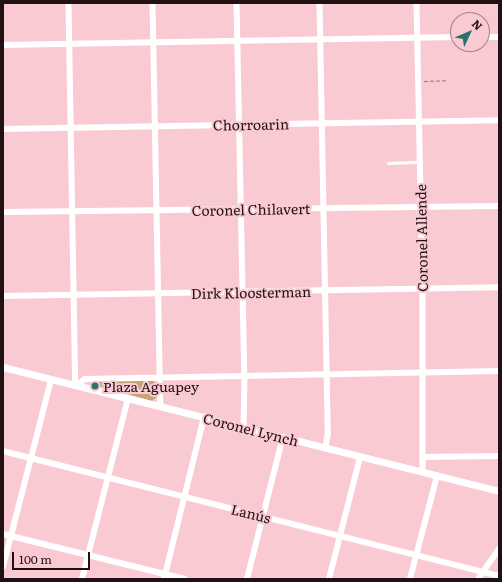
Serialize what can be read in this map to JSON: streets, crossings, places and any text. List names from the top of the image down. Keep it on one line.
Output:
{"streets":{"street":["Chorroarin","Coronel Chilavert","Coronel Allende","Dirk Kloosterman","Coronel Lynch","Lanús"]},"crossings":[["Chorroarin","Coronel Allende"],["Coronel Chilavert","Coronel Allende"],["Coronel Allende","Dirk Kloosterman"],["Coronel Allende","Coronel Lynch"]],"places":["Plaza Aguapey"],"scale_bar":"100 m","north":"top right"}
